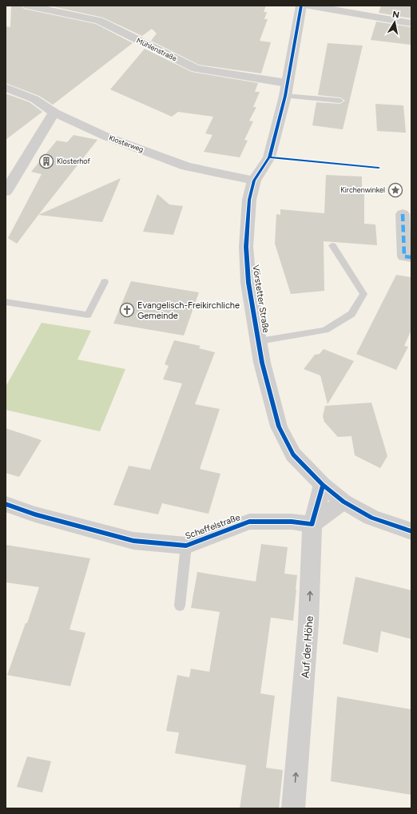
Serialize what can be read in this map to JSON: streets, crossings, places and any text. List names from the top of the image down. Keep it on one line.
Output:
{"streets":{"street":["Mühlenstraße","Klosterweg","Vörstetter Straße","Scheffelstraße","Auf der Höhe"]},"crossings":[["Mühlenstraße","Vörstetter Straße"],["Klosterweg","Vörstetter Straße"],["Scheffelstraße","Auf der Höhe"]],"one_way":["Auf der Höhe"],"places":{"building":["Klosterhof"],"place":["Kirchenwinkel"],"church":["Evangelisch-Freikirchliche Gemeinde"]},"north":"top"}
